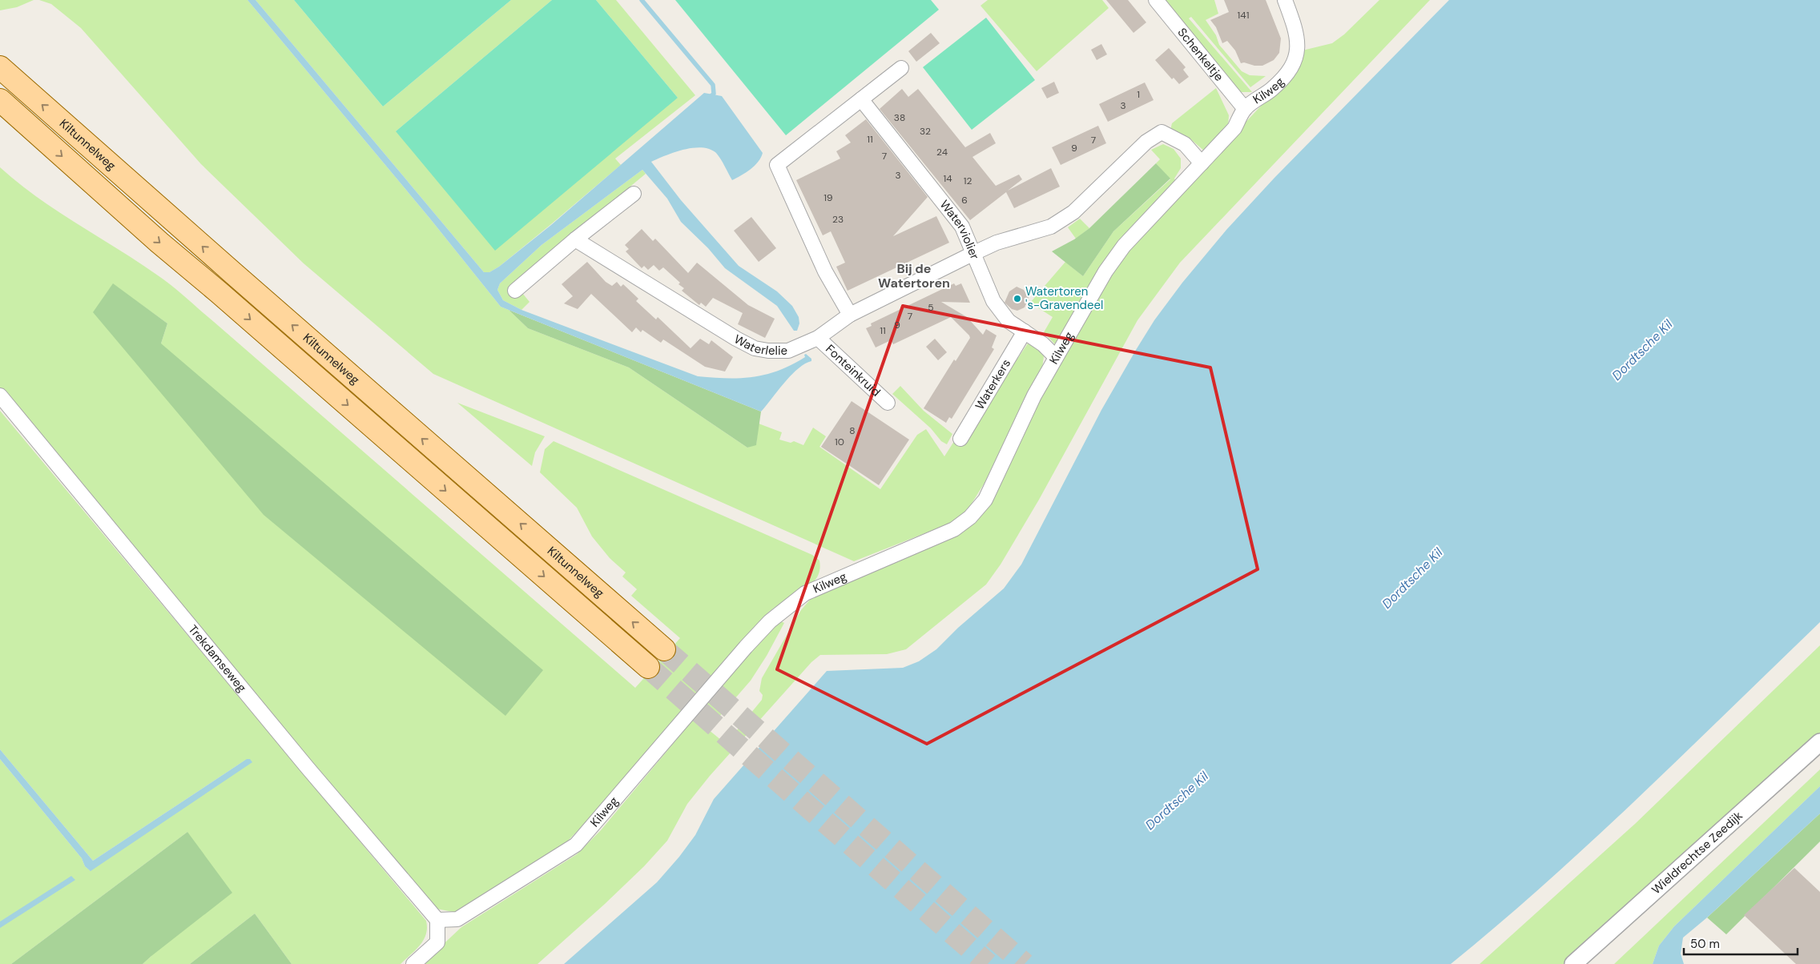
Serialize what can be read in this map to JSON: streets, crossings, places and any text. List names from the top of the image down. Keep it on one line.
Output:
{"streets":{"main road":["Kiltunnelweg"],"street":["Schenkeltje","Kilweg","Waterviolier","Waterlelie","Fonteinkruid","Waterkers","Trekdamseweg","Wieldrechtse Zeedijk"]},"crossings":[["Schenkeltje","Kilweg"],["Kilweg","Waterviolier"],["Kilweg","Trekdamseweg"],["Waterviolier","Waterlelie"],["Waterviolier","Waterkers"],["Waterlelie","Fonteinkruid"]],"districts":["Bij de Watertoren"],"water":["Dordtsche Kil"],"places":["Watertoren 's-Gravendeel"],"house_numbers":["141","1","3","38","32","11","7","9","24","7","3","14","12","19","6","23","5","7","9","11","8","10"],"scale_bar":"50 m"}
